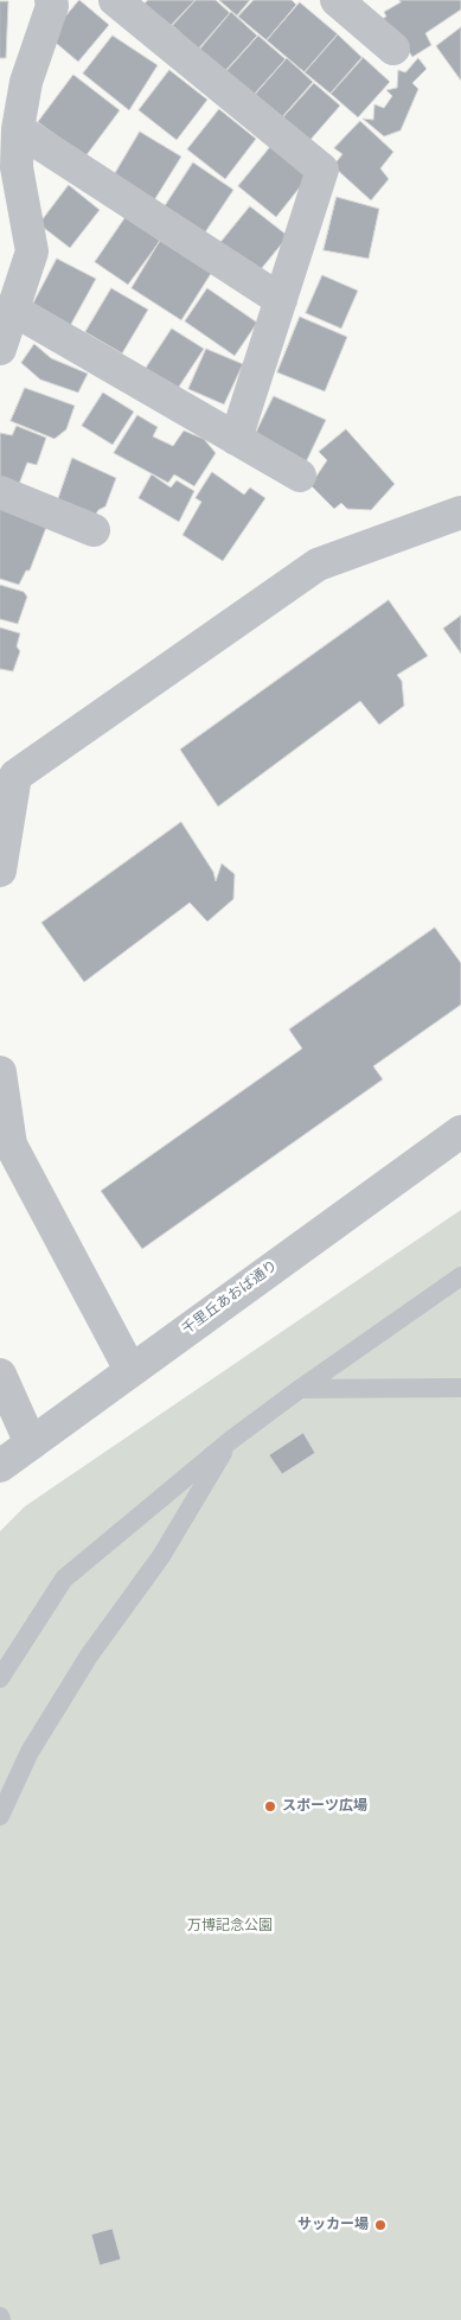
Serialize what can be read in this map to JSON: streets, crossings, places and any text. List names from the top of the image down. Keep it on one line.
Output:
{"streets":{"street":["千里丘あおば通り"]},"parks":["万博記念公園"],"places":["スポーツ広場","サッカー場"]}
